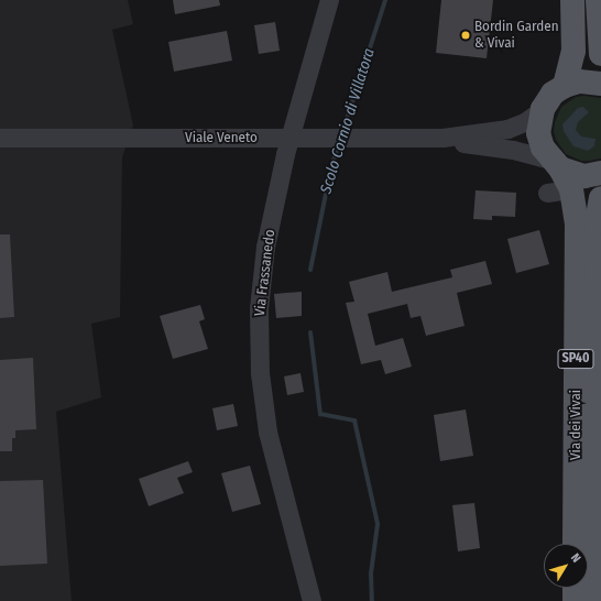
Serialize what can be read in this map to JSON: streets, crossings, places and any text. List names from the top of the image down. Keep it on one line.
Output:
{"streets":{"main road":["SP40","Via dei Vivai"],"street":["Viale Veneto","Via Frassanedo"]},"crossings":[["Viale Veneto","Via Frassanedo"],["Viale Veneto","SP40"],["Viale Veneto","Via dei Vivai"],["SP40","Via dei Vivai"]],"water":["Scolo Cornio di Villatora"],"places":["Bordin Garden & Vivai"],"north":"top right"}
